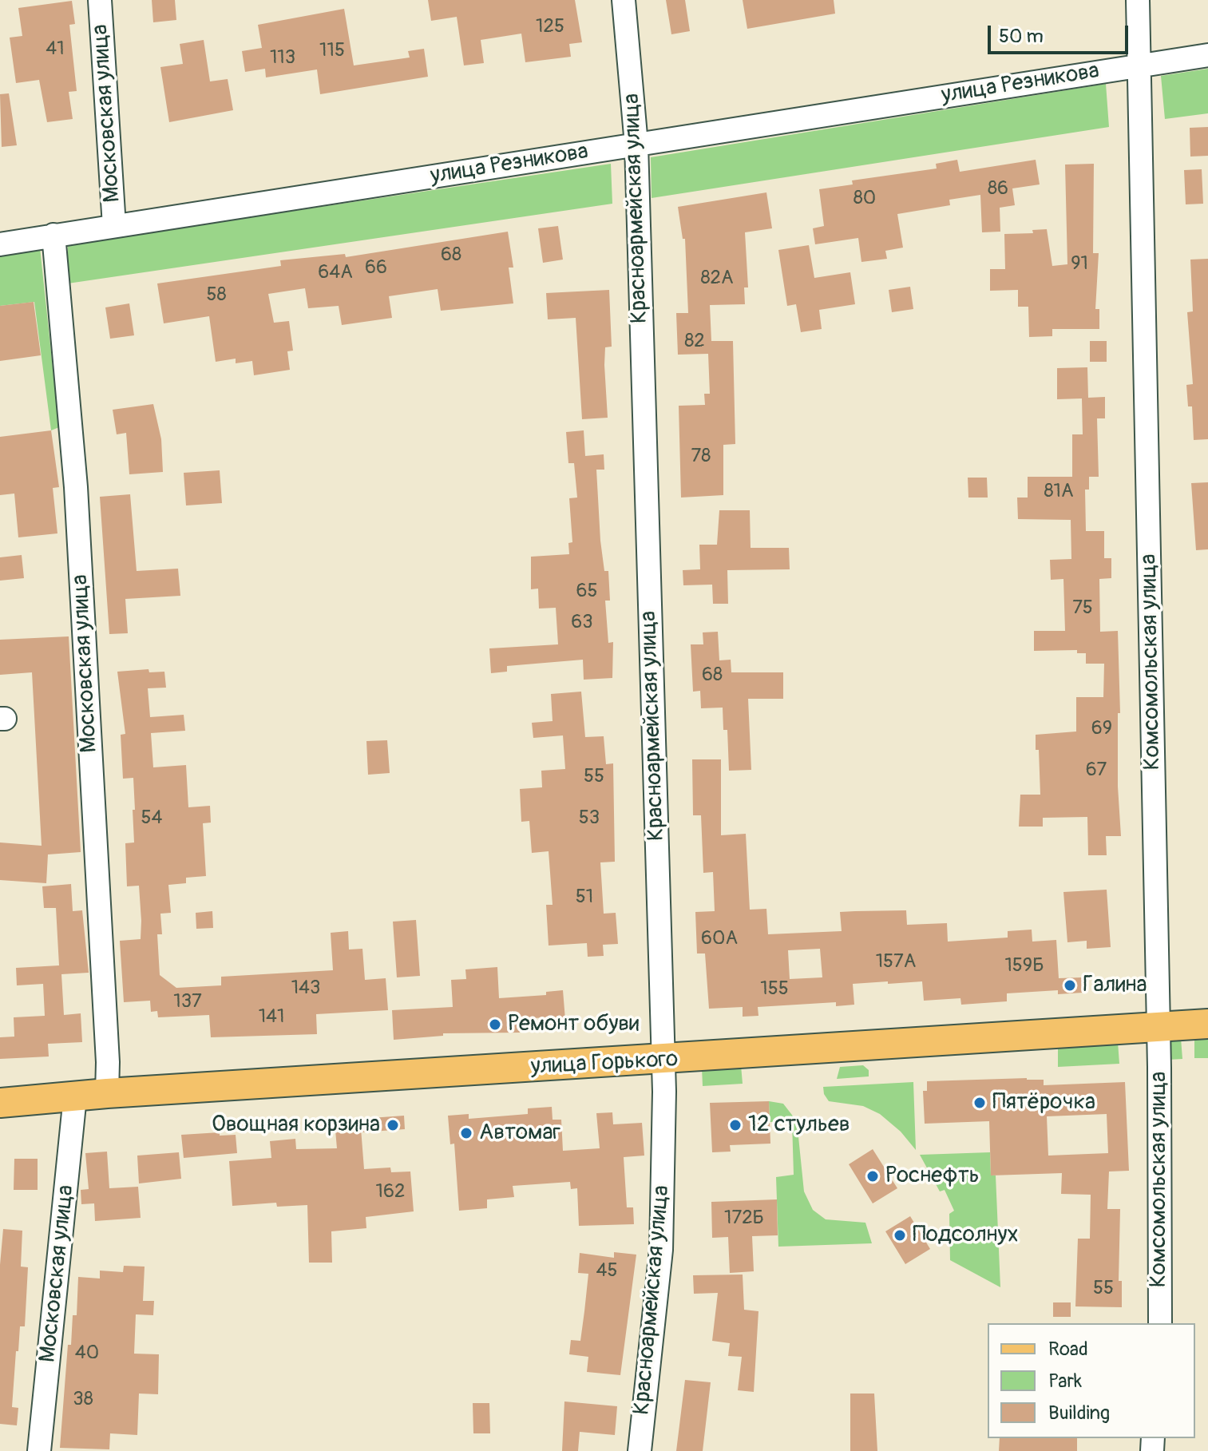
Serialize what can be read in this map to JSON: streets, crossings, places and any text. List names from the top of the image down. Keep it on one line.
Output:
{"streets":{"main road":["улица Горького"],"street":["улица Резникова","Московская улица","Красноармейская улица","Комсомольская улица"]},"crossings":[["улица Резникова","Московская улица"],["улица Резникова","Красноармейская улица"],["улица Резникова","Комсомольская улица"],["Московская улица","улица Горького"],["Красноармейская улица","улица Горького"],["Комсомольская улица","улица Горького"]],"places":["Галина","Ремонт обуви","Пятёрочка","Овощная корзина","12 стульев","Автомаг","Роснефть","Подсолнух"],"house_numbers":["125","41","115","113","86","80","68","91","66","64А","82А","58","82","78","81А","65","75","63","68","69","67","55","54","53","51","60А","157А","159Б","143","155","137","141","162","172Б","45","55","40","38"],"legend":["Road","Park","Building"],"scale_bar":"50 m"}
